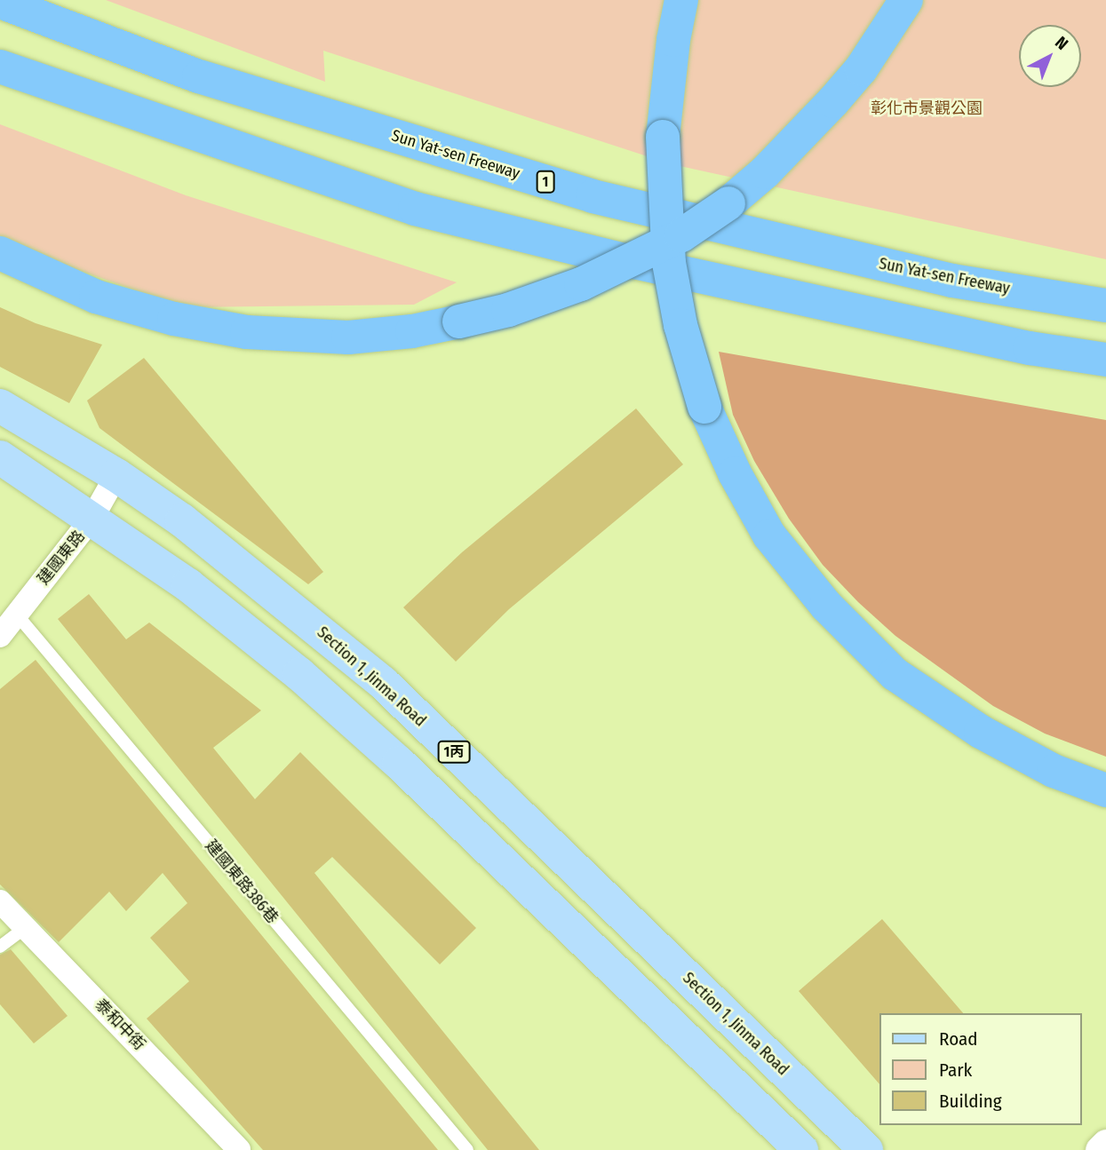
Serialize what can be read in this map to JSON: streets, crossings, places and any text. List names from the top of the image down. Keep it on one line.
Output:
{"streets":{"highway":["Sun Yat-sen Freeway","1"],"main road":["Section 1, Jinma Road","1丙"],"street":["建國東路","泰和中街"],"lane":["建國東路386巷"]},"crossings":[["建國東路","Section 1, Jinma Road"],["建國東路","建國東路386巷"]],"parks":["彰化市景觀公園"],"legend":["Road","Park","Building"],"north":"top right"}
